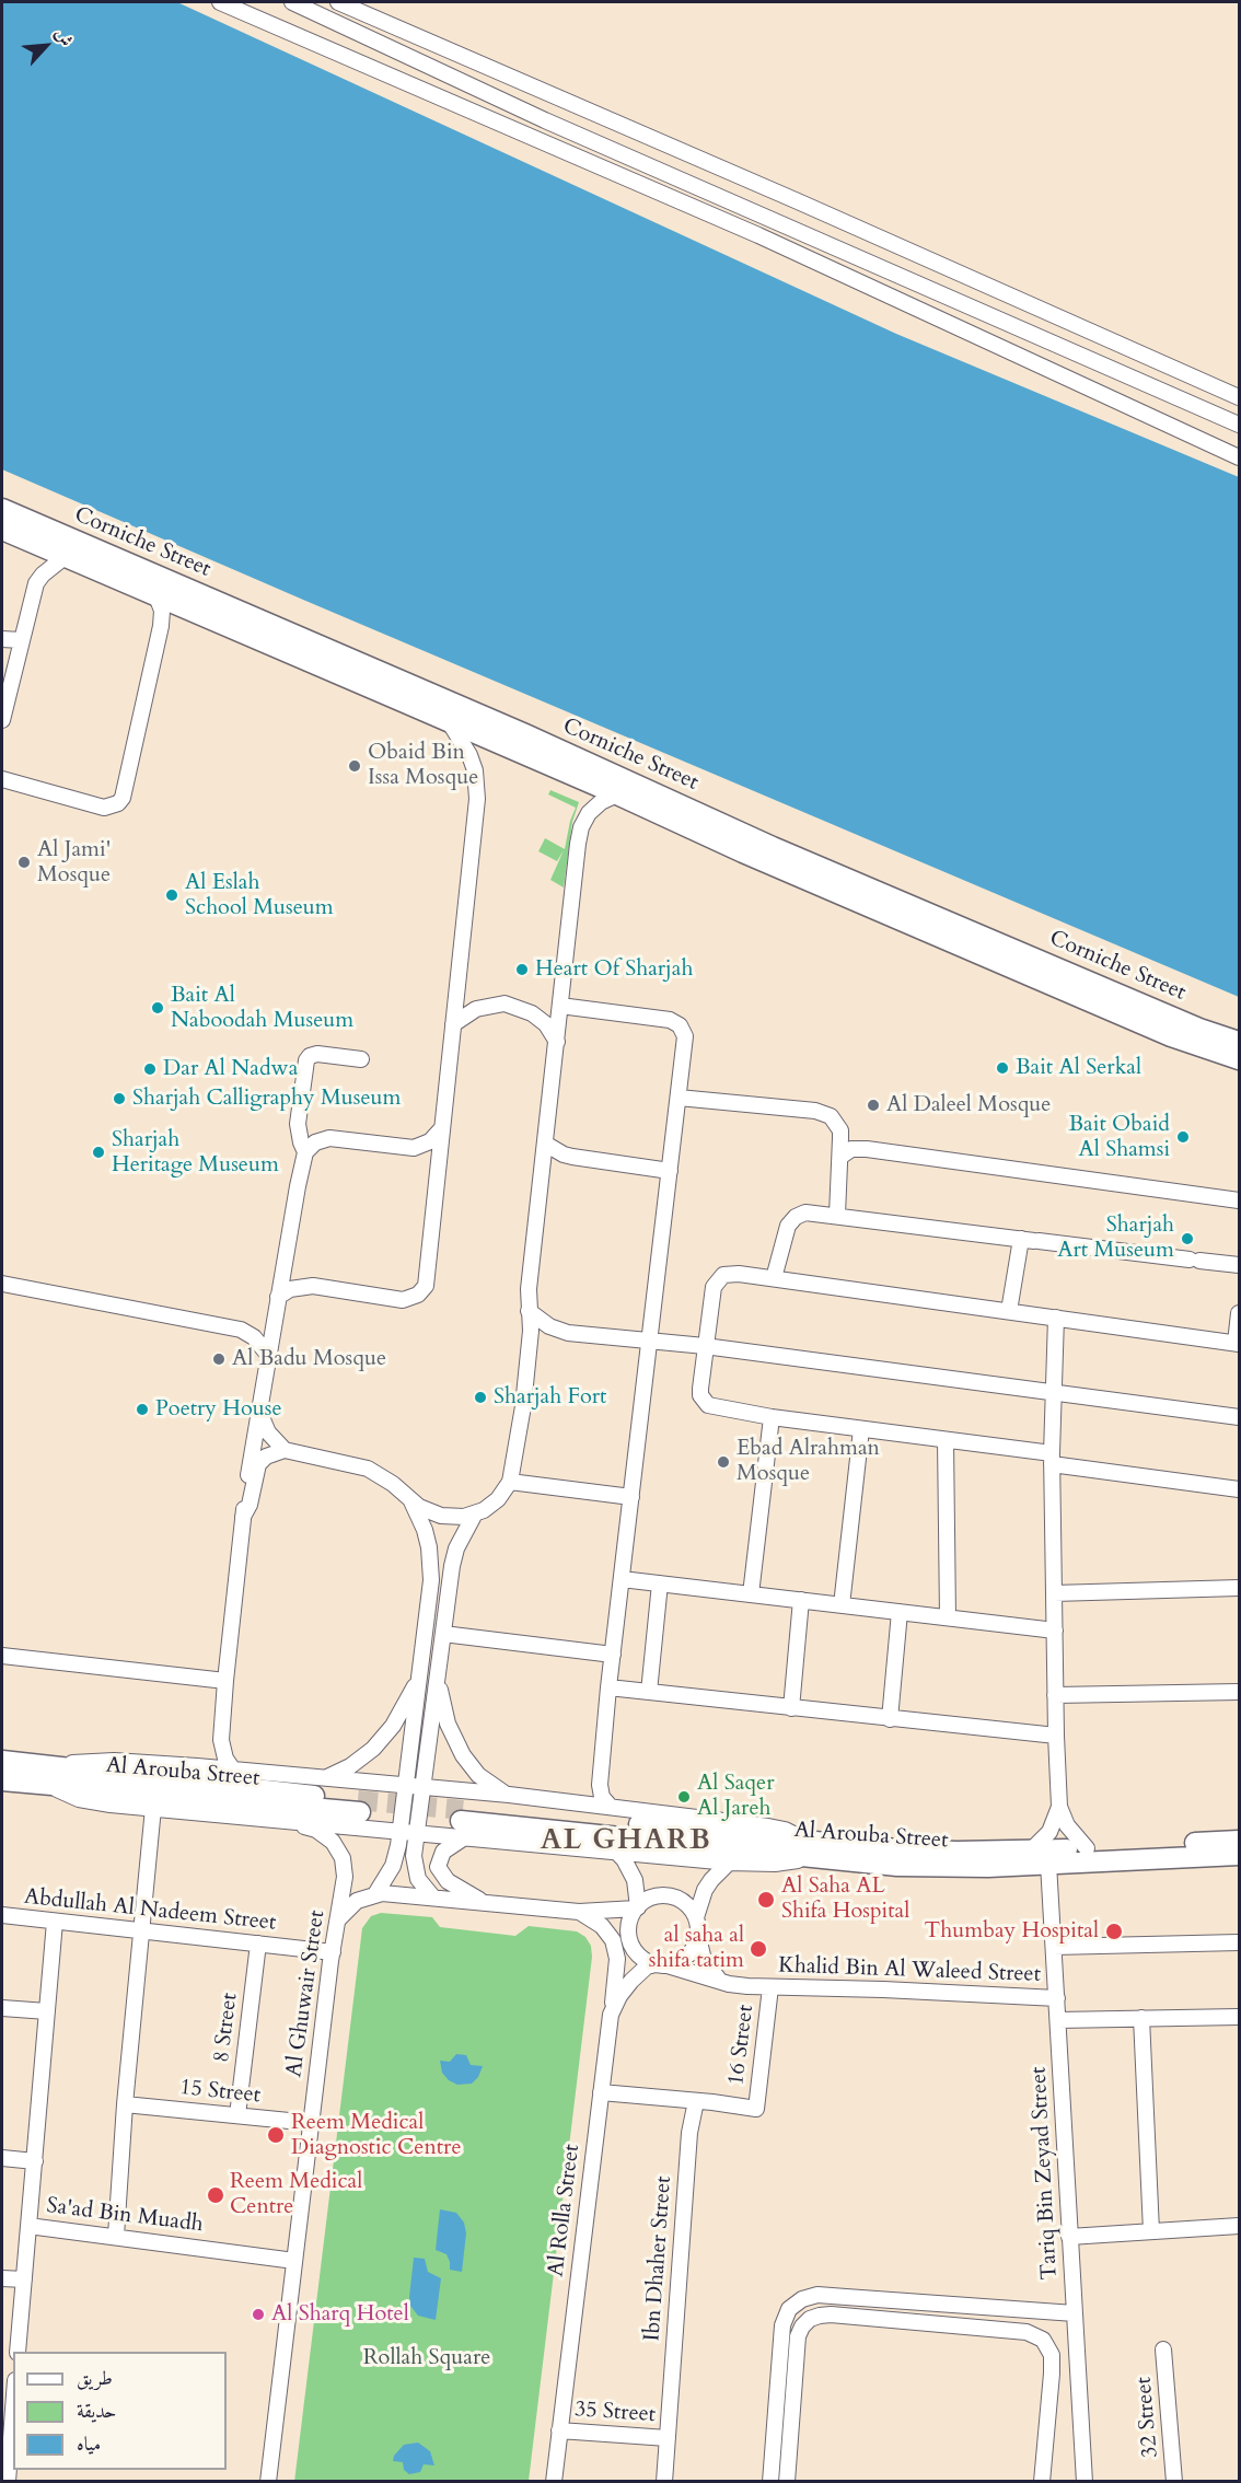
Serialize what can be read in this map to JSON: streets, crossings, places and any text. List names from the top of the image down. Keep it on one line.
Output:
{"streets":{"main road":["Corniche Street","Al Arouba Street"],"street":["Abdullah Al Nadeem Street","Khalid Bin Al Waleed Street","Al Ghuwair Street","8 Street","16 Street","15 Street","Tariq Bin Zeyad Street","Al Rolla Street","Sa'ad Bin Muadh","Ibn Dhaher Street","35 Street","32 Street"]},"crossings":[["Al Arouba Street","Tariq Bin Zeyad Street"],["Abdullah Al Nadeem Street","Al Ghuwair Street"],["Abdullah Al Nadeem Street","8 Street"],["Khalid Bin Al Waleed Street","16 Street"],["Khalid Bin Al Waleed Street","Tariq Bin Zeyad Street"],["Khalid Bin Al Waleed Street","Al Rolla Street"],["Al Ghuwair Street","15 Street"],["Al Ghuwair Street","Sa'ad Bin Muadh"],["8 Street","15 Street"],["16 Street","Ibn Dhaher Street"],["Al Rolla Street","35 Street"],["Ibn Dhaher Street","35 Street"]],"districts":["AL GHARB"],"parks":["Rollah Square"],"places":["Obaid Bin Issa Mosque","Al Jami' Mosque","Al Eslah School Museum","Heart Of Sharjah","Bait Al Naboodah Museum","Bait Al Serkal","Dar Al Nadwa","Sharjah Calligraphy Museum","Al Daleel Mosque","Bait Obaid Al Shamsi","Sharjah Heritage Museum","Sharjah Art Museum","Al Badu Mosque","Sharjah Fort","Poetry House","Ebad Alrahman Mosque","Al Saqer Al Jareh","Al Saha AL Shifa Hospital","Thumbay Hospital","al saha al shifa tatim","Reem Medical Diagnostic Centre","Reem Medical Centre","Al Sharq Hotel"],"legend":["طريق","حديقة","مياه"],"north":"top right"}
